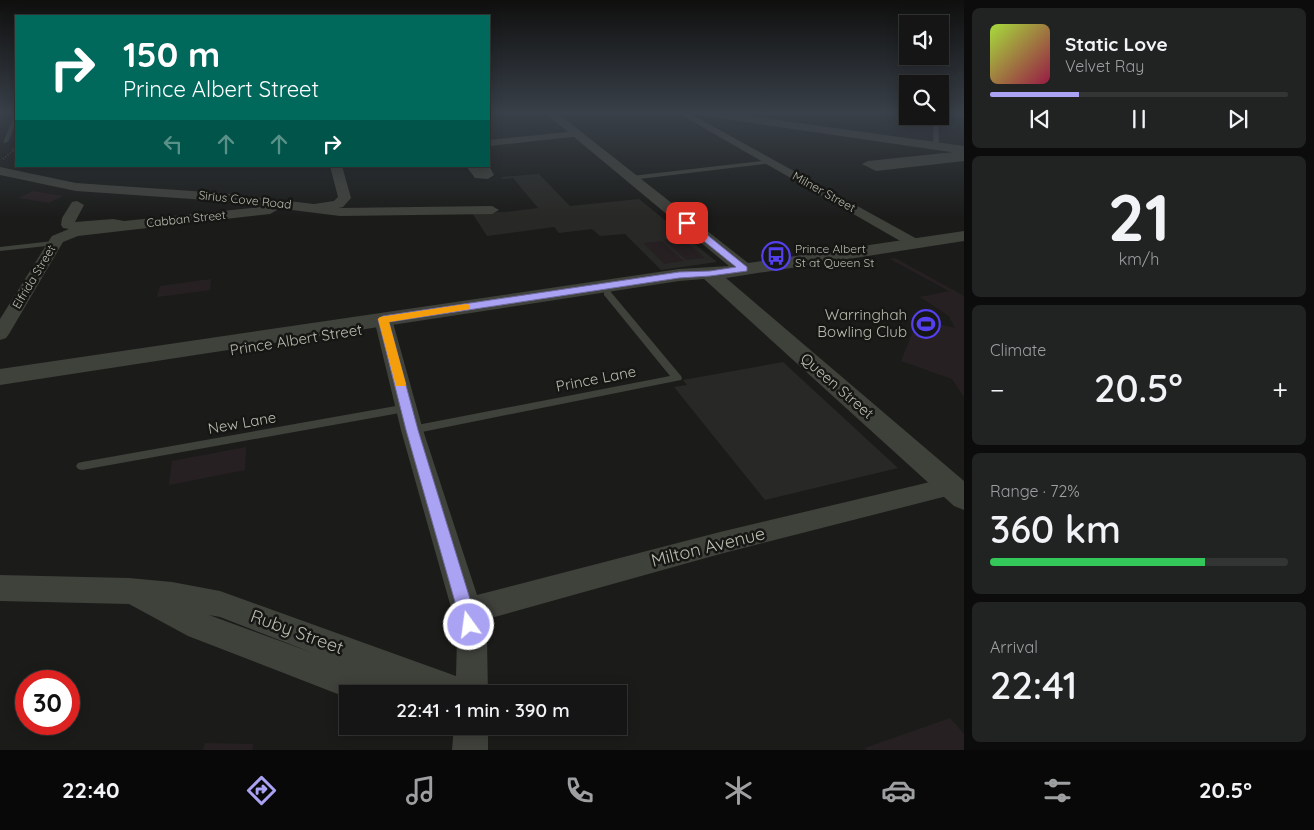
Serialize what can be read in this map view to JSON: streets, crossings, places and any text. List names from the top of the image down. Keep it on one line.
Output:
{"streets":{"street":["Milner Street","Sirius Cove Road","Cabban Street","Elfrida Street","Prince Albert Street","Queen Street","Milton Avenue","Ruby Street"],"lane":["Prince Lane","New Lane"]},"crossings":[["Milner Street","Prince Albert Street"],["Sirius Cove Road","Cabban Street"],["Cabban Street","Elfrida Street"],["Prince Albert Street","Prince Lane"],["Prince Albert Street","Queen Street"],["Prince Lane","New Lane"],["Queen Street","Milton Avenue"]],"places":{"bus stop":["Prince Albert St at Queen St"],"sports":["Warringhah Bowling Club"]},"page":{"turn":["150 m","Prince Albert Street"],"song":["Static Love","Velvet Ray"],"tile":[["21","km/h"],"Climate",["Range · 72%","360 km"],["Arrival","22:41"]],"heat":["−","20.5°","+"],"limit":"30","trip":"22:41 · 1 min · 390 m","tabs":["22:40","20.5°"]}}
